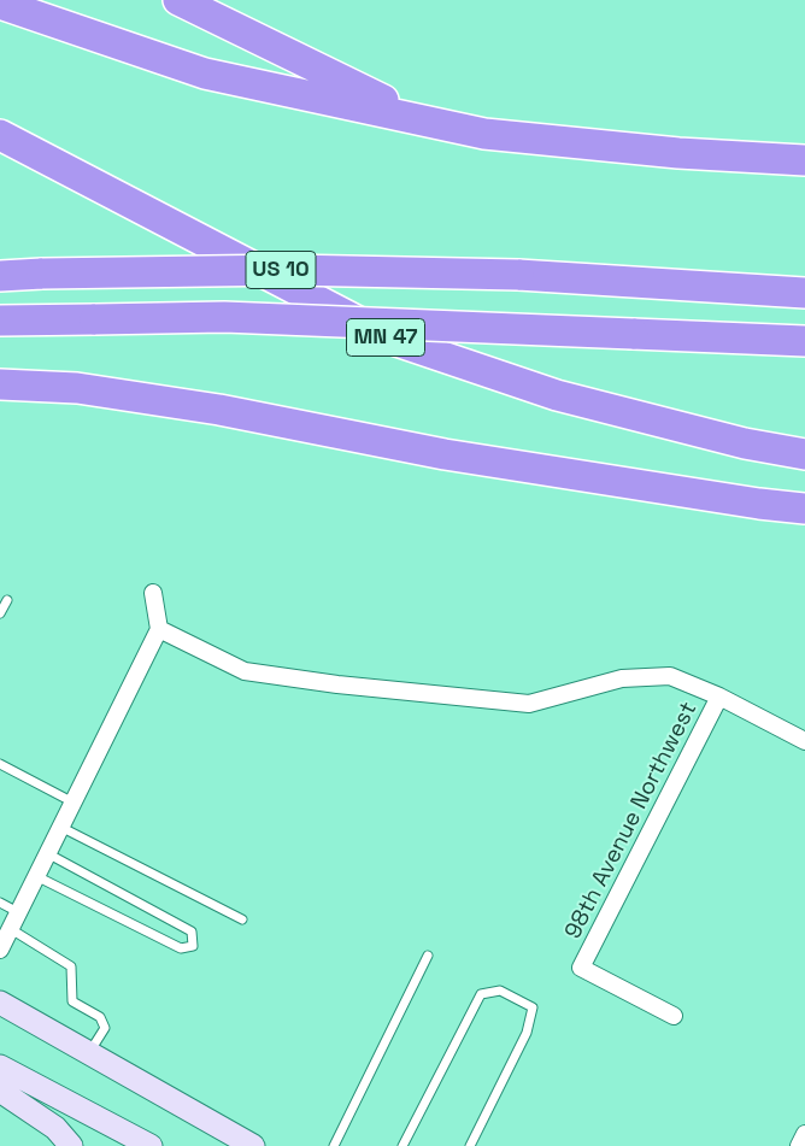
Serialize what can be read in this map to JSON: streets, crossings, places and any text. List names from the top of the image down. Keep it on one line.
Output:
{"streets":{"highway":["US 10","MN 47"],"street":["98th Avenue Northwest"]}}
